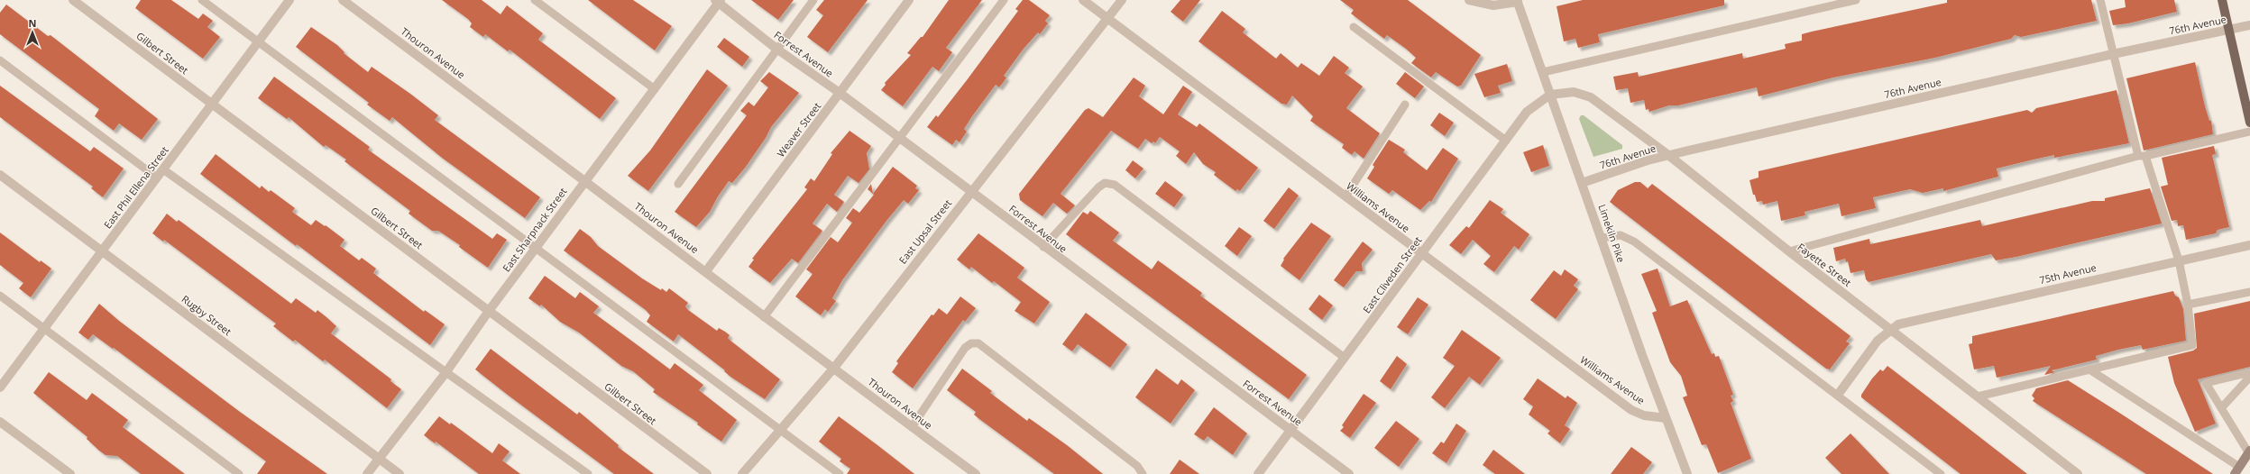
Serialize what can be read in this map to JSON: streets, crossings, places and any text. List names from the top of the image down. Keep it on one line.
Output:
{"streets":{"street":["76th Avenue","Gilbert Street","Thouron Avenue","Forrest Avenue","Weaver Street","East Phil Ellena Street","Williams Avenue","East Sharpnack Street","East Upsal Street","Limekiln Pike","Fayette Street","75th Avenue","East Cliveden Street","Rugby Street"]},"crossings":[["76th Avenue","Limekiln Pike"],["76th Avenue","Fayette Street"],["Gilbert Street","East Phil Ellena Street"],["Gilbert Street","East Sharpnack Street"],["Thouron Avenue","Weaver Street"],["Thouron Avenue","East Sharpnack Street"],["Thouron Avenue","East Upsal Street"],["Forrest Avenue","Weaver Street"],["Forrest Avenue","East Sharpnack Street"],["Forrest Avenue","East Upsal Street"],["Forrest Avenue","East Cliveden Street"],["East Phil Ellena Street","Rugby Street"],["Williams Avenue","East Upsal Street"],["Williams Avenue","Limekiln Pike"],["Williams Avenue","East Cliveden Street"],["East Sharpnack Street","Rugby Street"],["Limekiln Pike","Fayette Street"],["Limekiln Pike","East Cliveden Street"],["Fayette Street","75th Avenue"],["Fayette Street","East Cliveden Street"]],"north":"top"}
